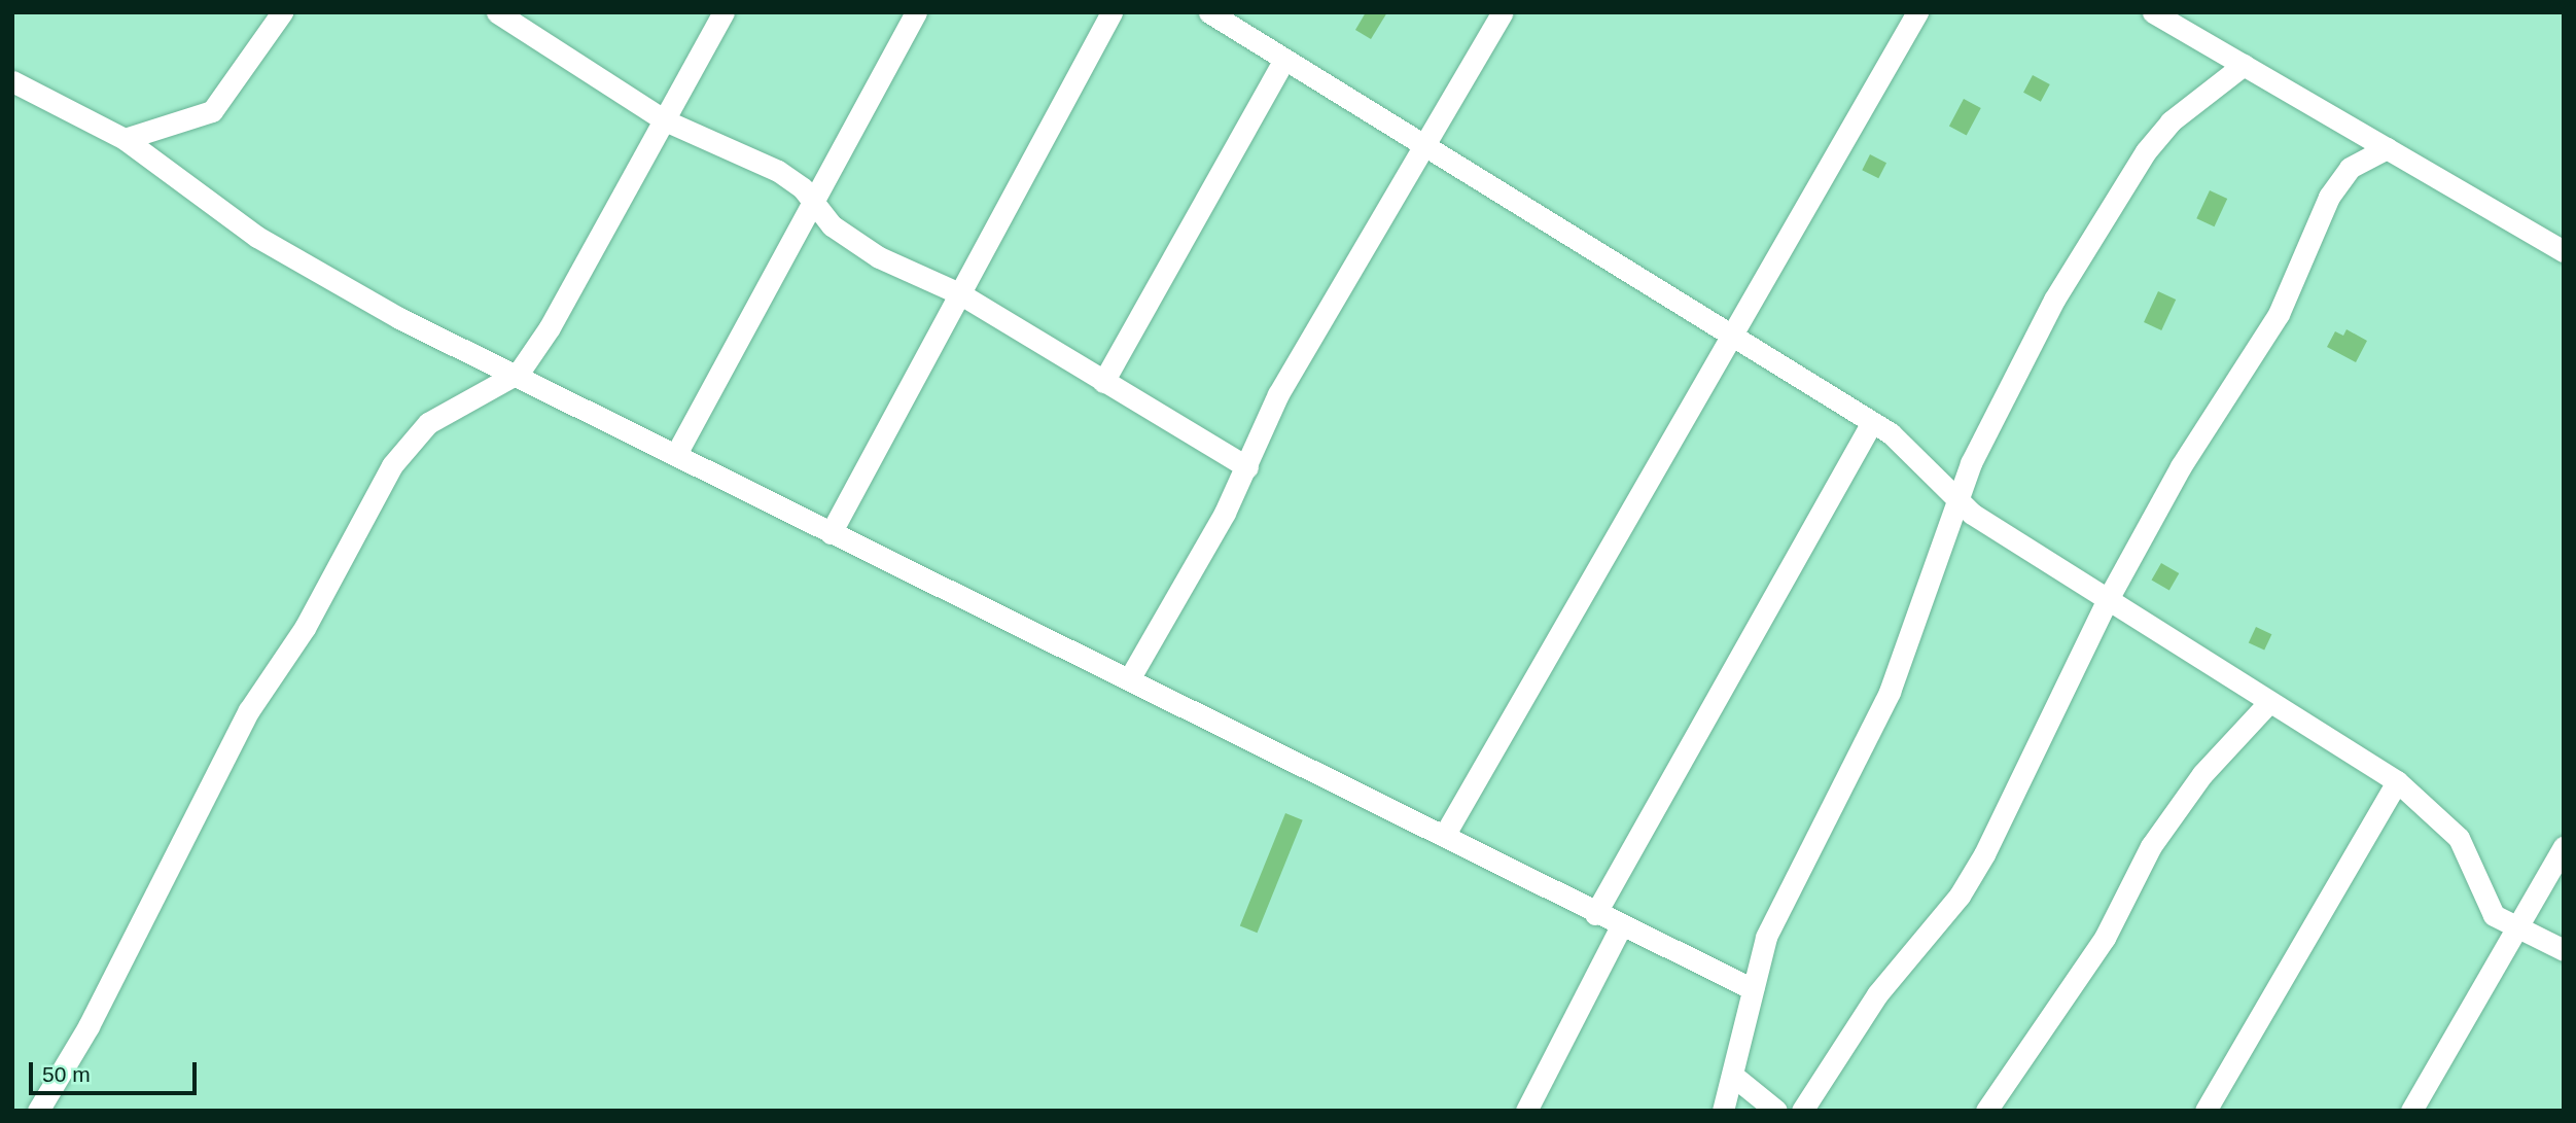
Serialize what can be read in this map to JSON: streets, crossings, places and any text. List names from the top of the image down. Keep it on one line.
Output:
{"scale_bar":"50 m"}
